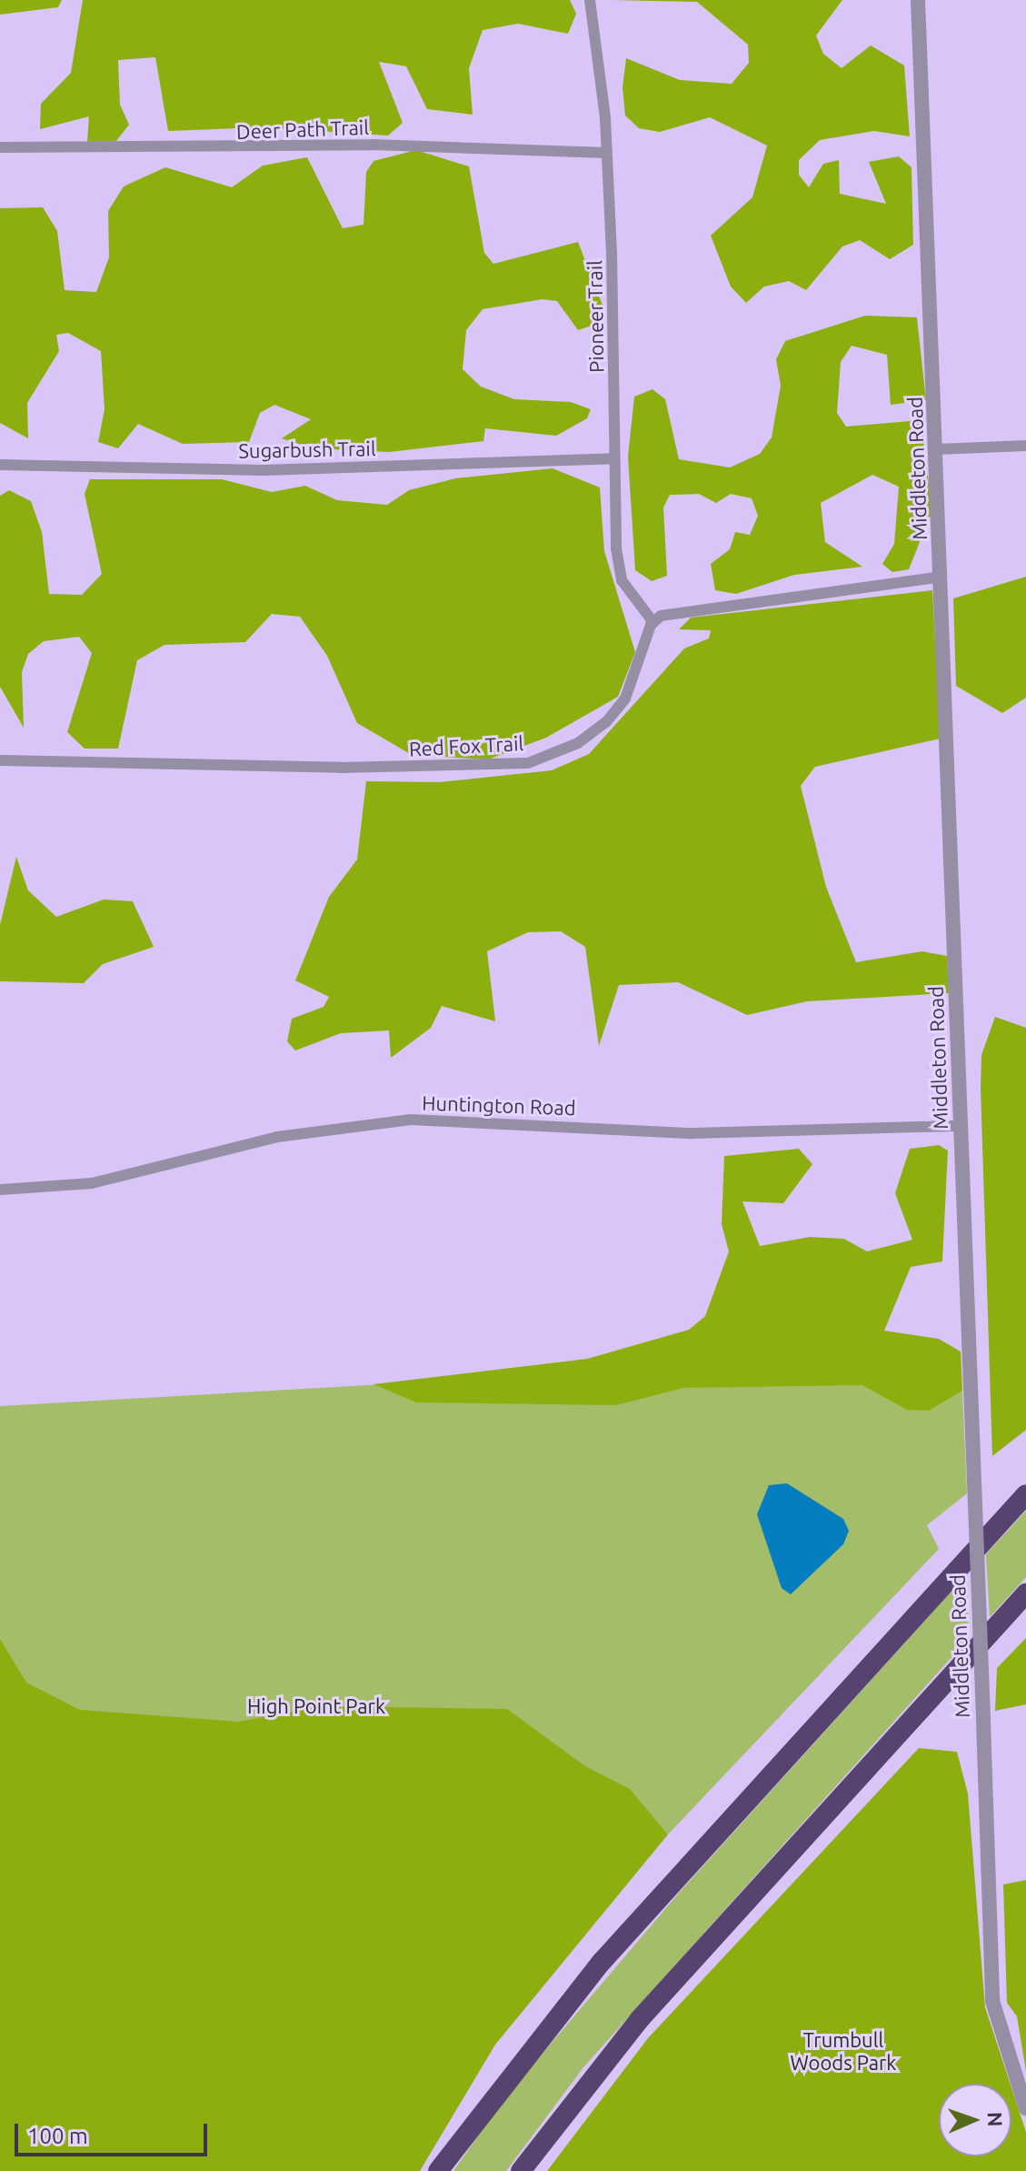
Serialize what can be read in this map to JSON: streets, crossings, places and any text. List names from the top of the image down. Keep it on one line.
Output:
{"streets":{"street":["Deer Path Trail","Pioneer Trail","Sugarbush Trail","Middleton Road","Red Fox Trail","Huntington Road"]},"crossings":[["Deer Path Trail","Pioneer Trail"],["Pioneer Trail","Sugarbush Trail"],["Pioneer Trail","Red Fox Trail"],["Middleton Road","Huntington Road"]],"parks":["High Point Park","Trumbull Woods Park"],"scale_bar":"100 m","north":"right"}
